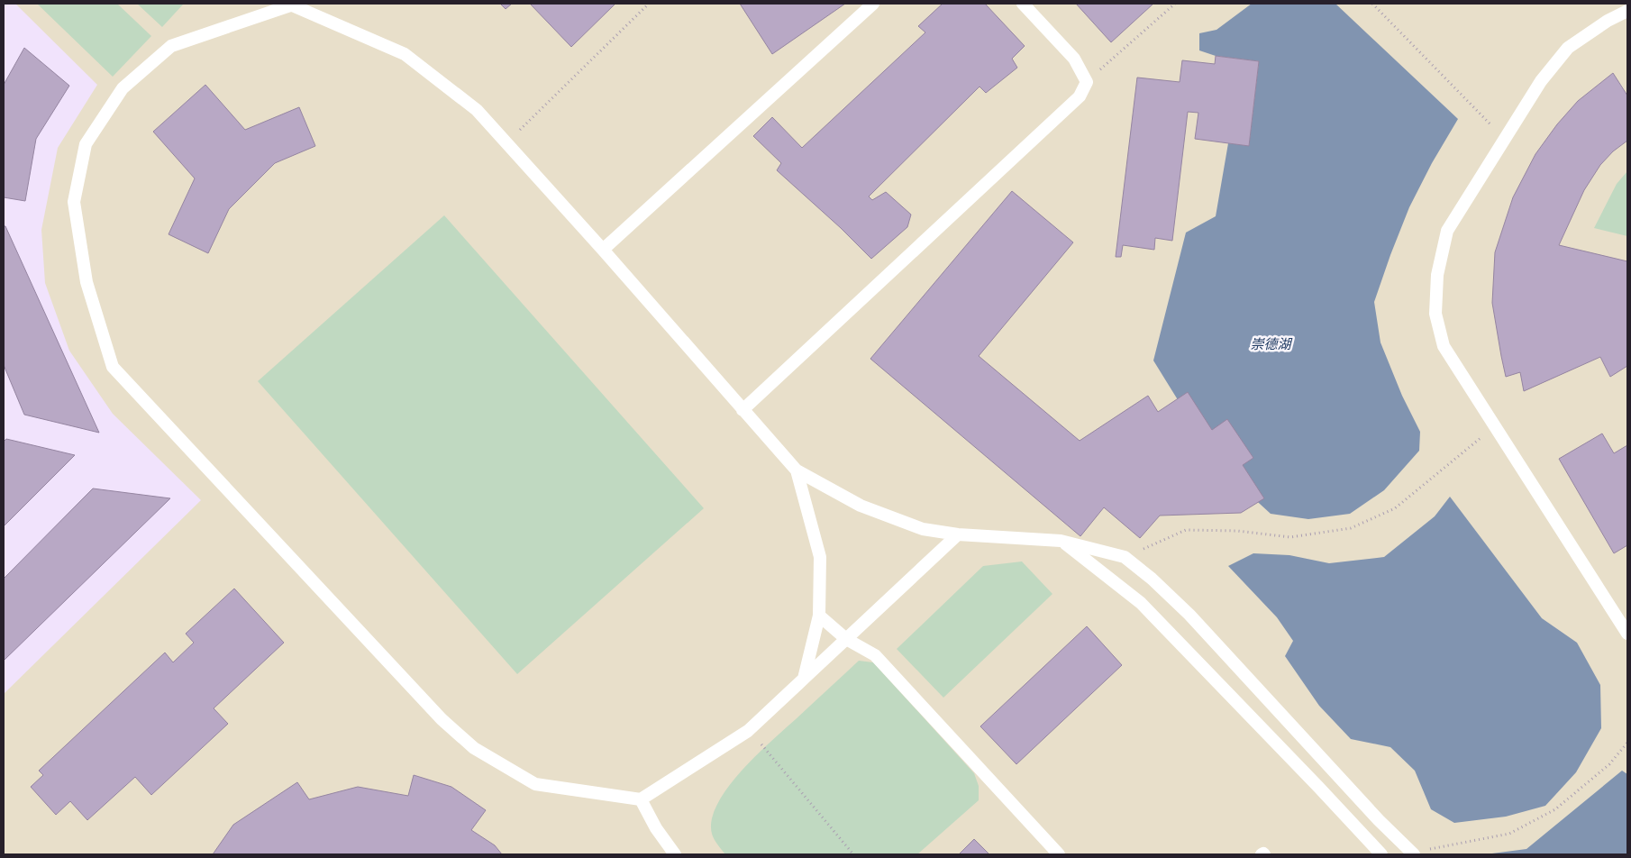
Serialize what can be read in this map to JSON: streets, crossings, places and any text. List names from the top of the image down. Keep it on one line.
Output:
{"water":["崇德湖"]}
